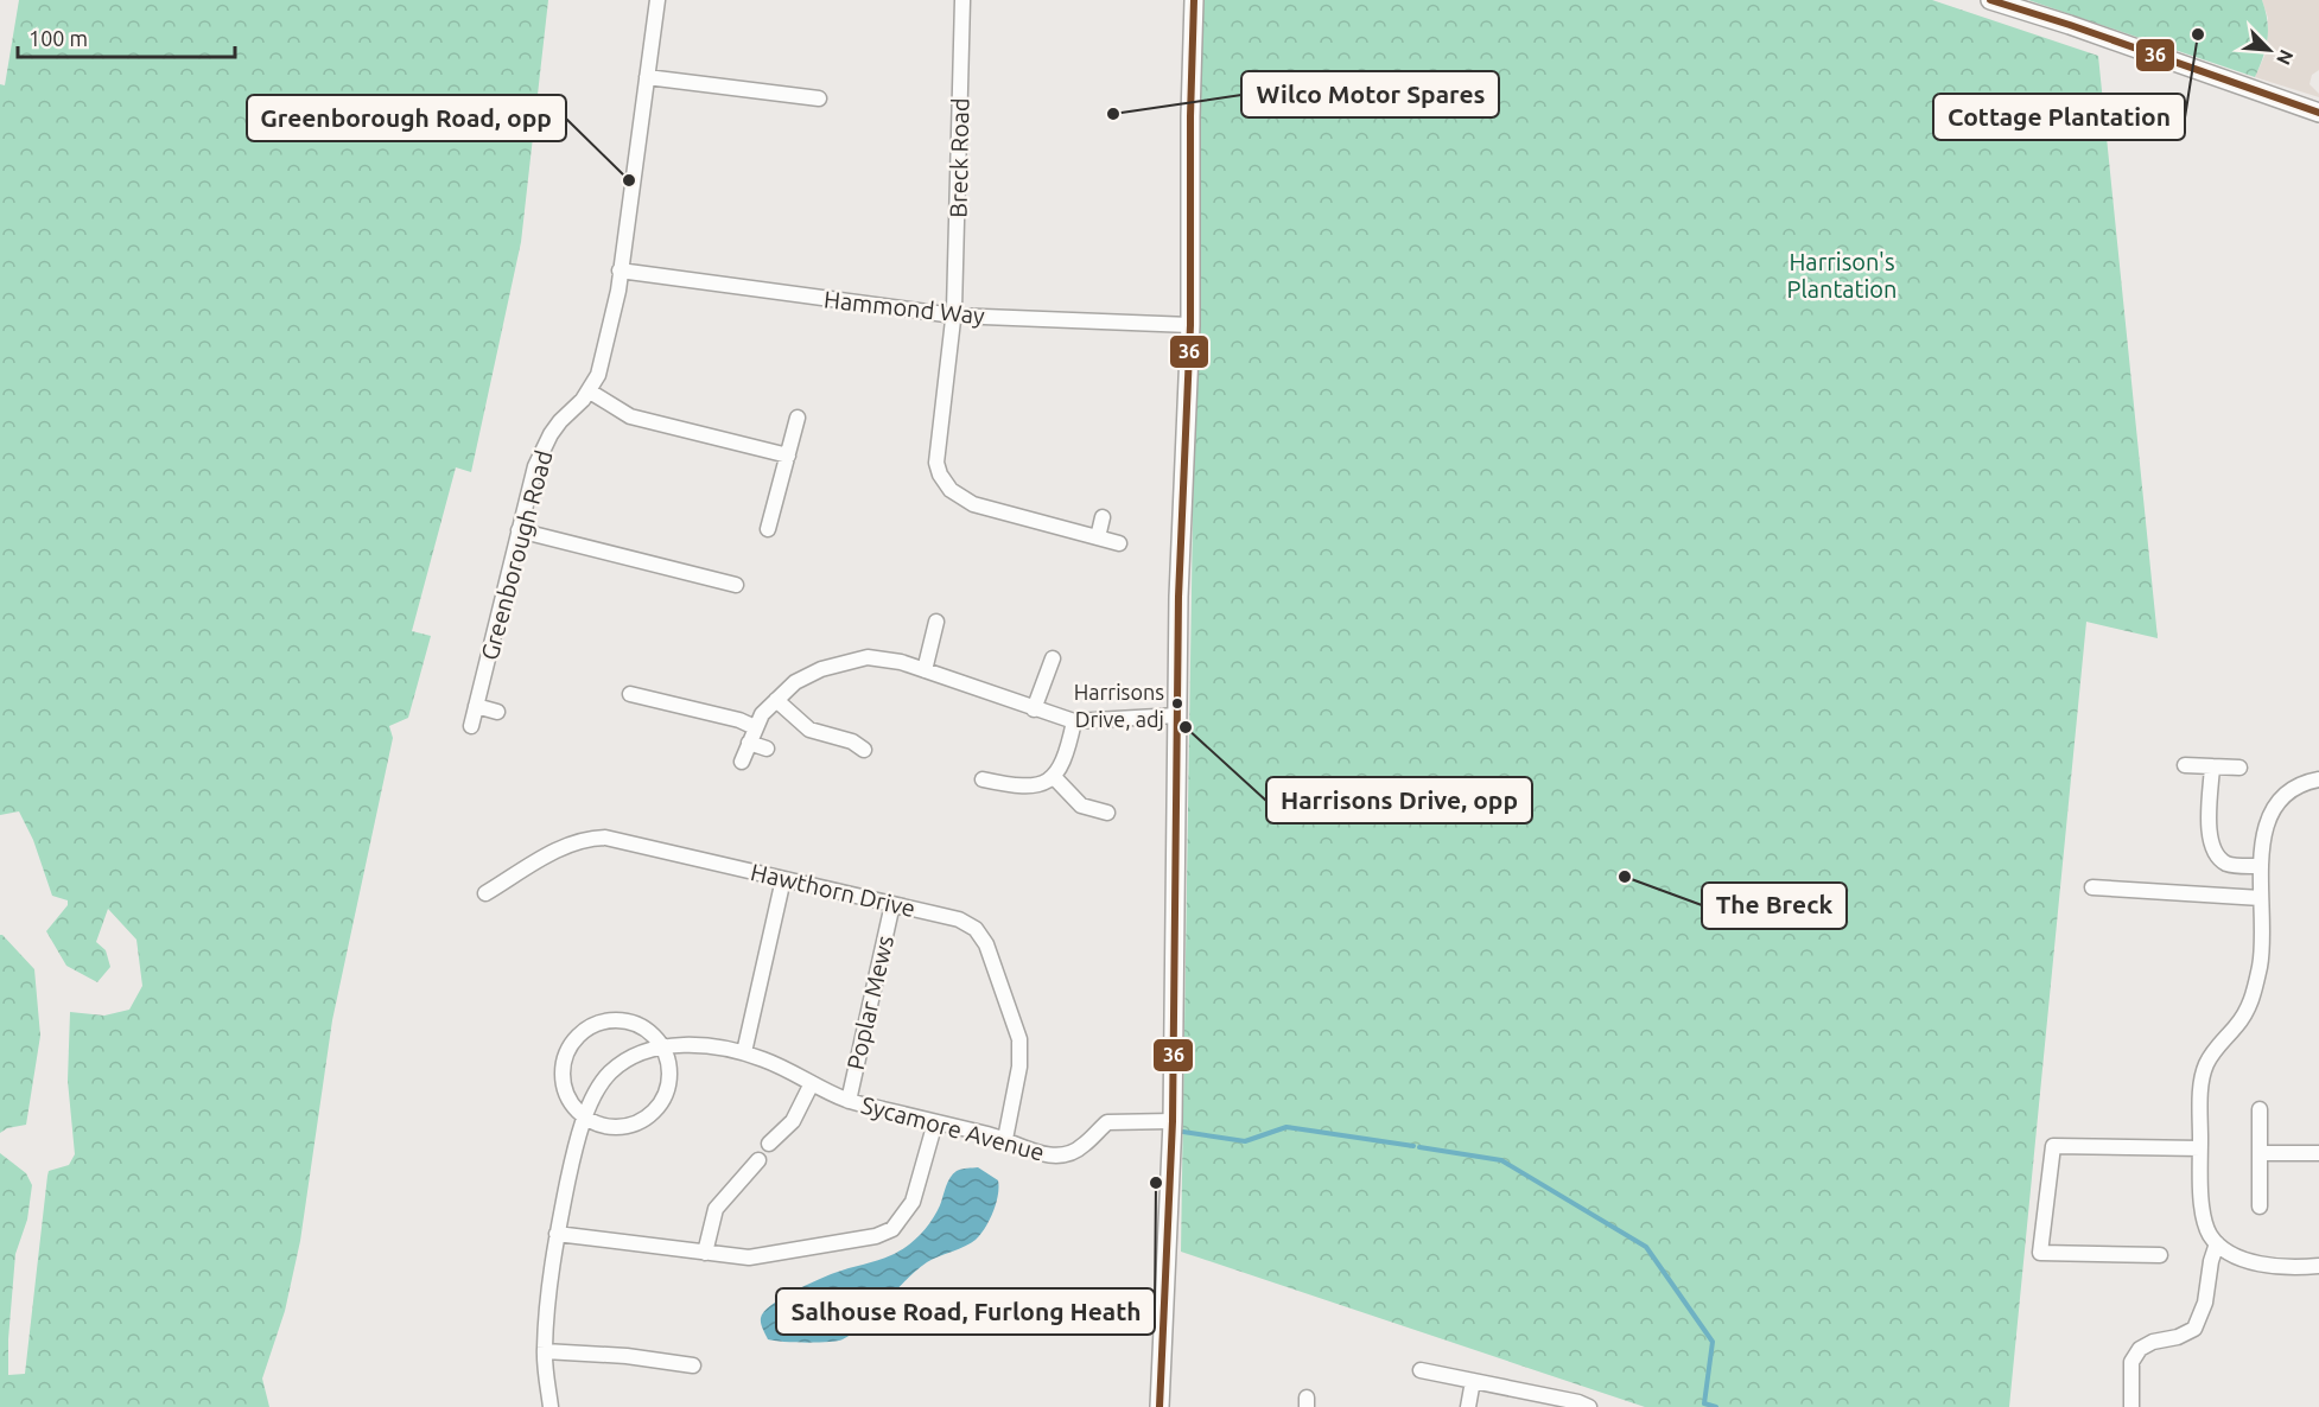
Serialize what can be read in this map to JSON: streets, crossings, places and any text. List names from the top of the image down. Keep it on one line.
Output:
{"streets":{"street":["Breck Road","Hammond Way","Greenborough Road","Hawthorn Drive","Poplar Mews","Sycamore Avenue"]},"crossings":[["Breck Road","Hammond Way"],["Hammond Way","Greenborough Road"],["Hawthorn Drive","Poplar Mews"],["Hawthorn Drive","Sycamore Avenue"],["Poplar Mews","Sycamore Avenue"]],"parks":["Harrison's Plantation"],"places":["Cottage Plantation","Wilco Motor Spares","Greenborough Road, opp","Harrisons Drive, adj","Harrisons Drive, opp","The Breck","Salhouse Road, Furlong Heath"],"lines":["transit line 36"],"scale_bar":"100 m","north":"bottom right"}
